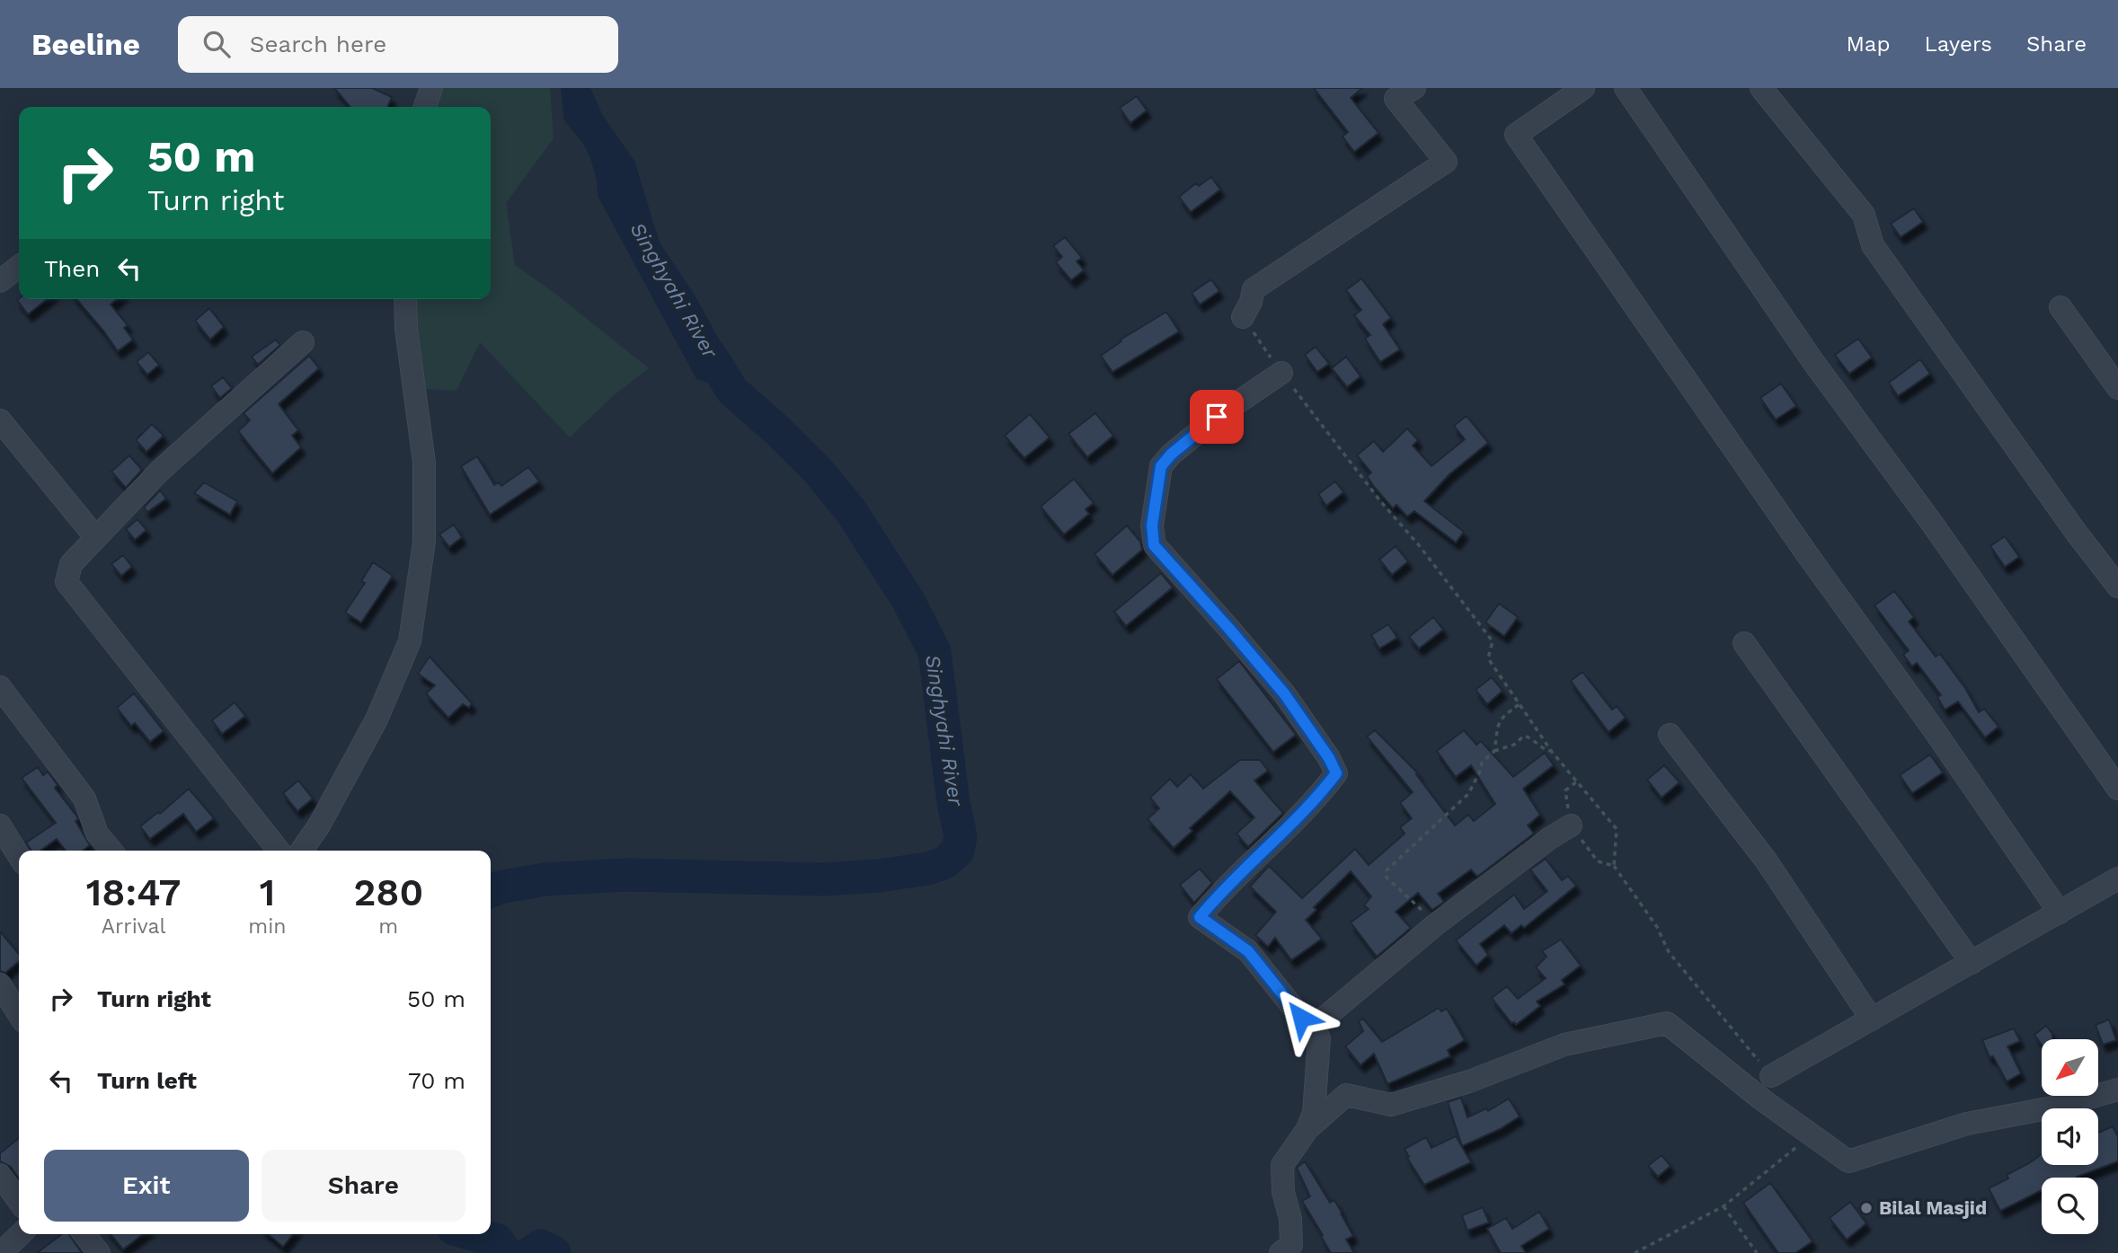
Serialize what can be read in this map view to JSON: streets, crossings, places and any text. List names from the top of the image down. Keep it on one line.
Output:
{"water":["Singhyahi River"],"places":["Bilal Masjid"],"north":"bottom left","page":{"header":"Beeline","search":"Search here","nav":["Map","Layers","Share"],"turn":["50 m","Turn right"],"then":"Then","eta":["18:47","Arrival","1","min","280","m"],"list":[{"name":"Turn right","value":"50 m"},{"name":"Turn left","value":"70 m"}],"buttons":["Exit","Share"]}}
